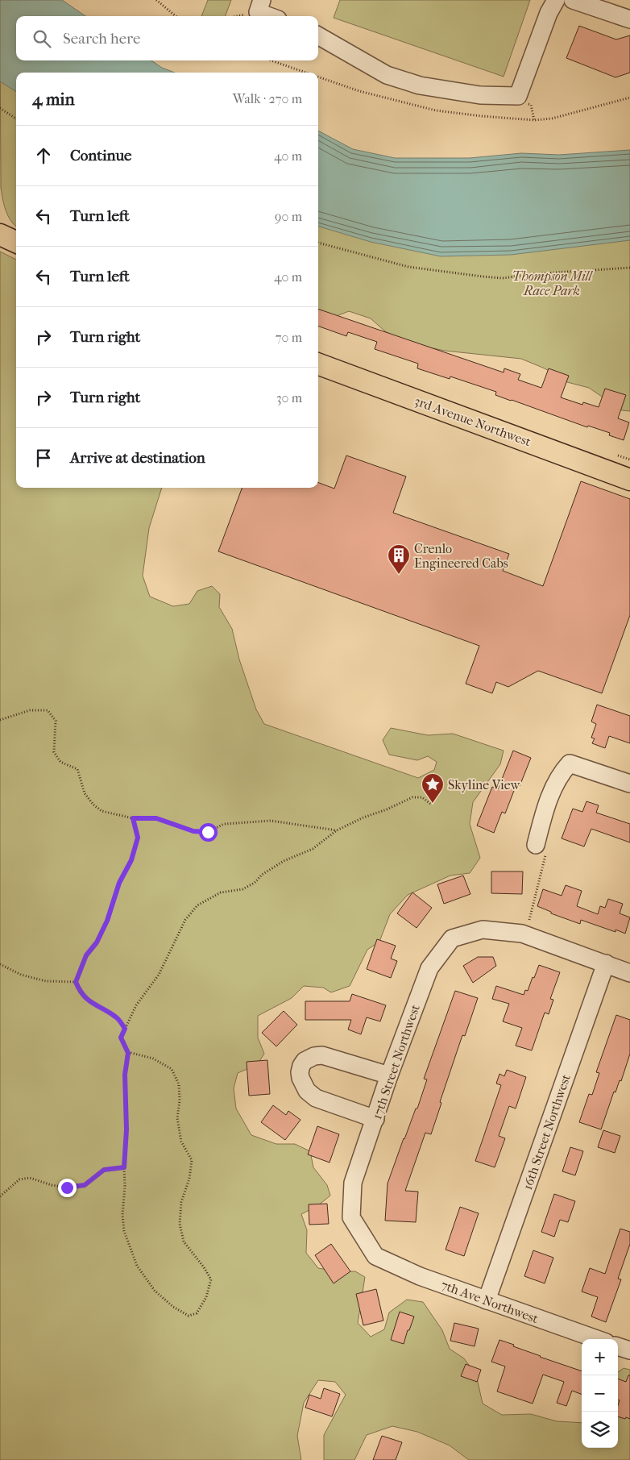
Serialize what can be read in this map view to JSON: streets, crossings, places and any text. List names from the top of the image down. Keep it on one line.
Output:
{"streets":{"main road":["3rd Avenue Northwest"],"street":["17th Street Northwest","16th Street Northwest","7th Ave Northwest"]},"crossings":[["17th Street Northwest","16th Street Northwest"],["17th Street Northwest","7th Ave Northwest"],["16th Street Northwest","7th Ave Northwest"]],"parks":["Thompson Mill Race Park"],"places":{"building":["Crenlo Engineered Cabs"],"place":["Skyline View"]},"page":{"search":"Search here","heading":["4 min","Walk · 270 m"],"list":[["Continue","40 m"],["Turn left","90 m"],["Turn left","40 m"],["Turn right","70 m"],["Turn right","30 m"],"Arrive at destination"],"map_buttons":["+","−"]}}
